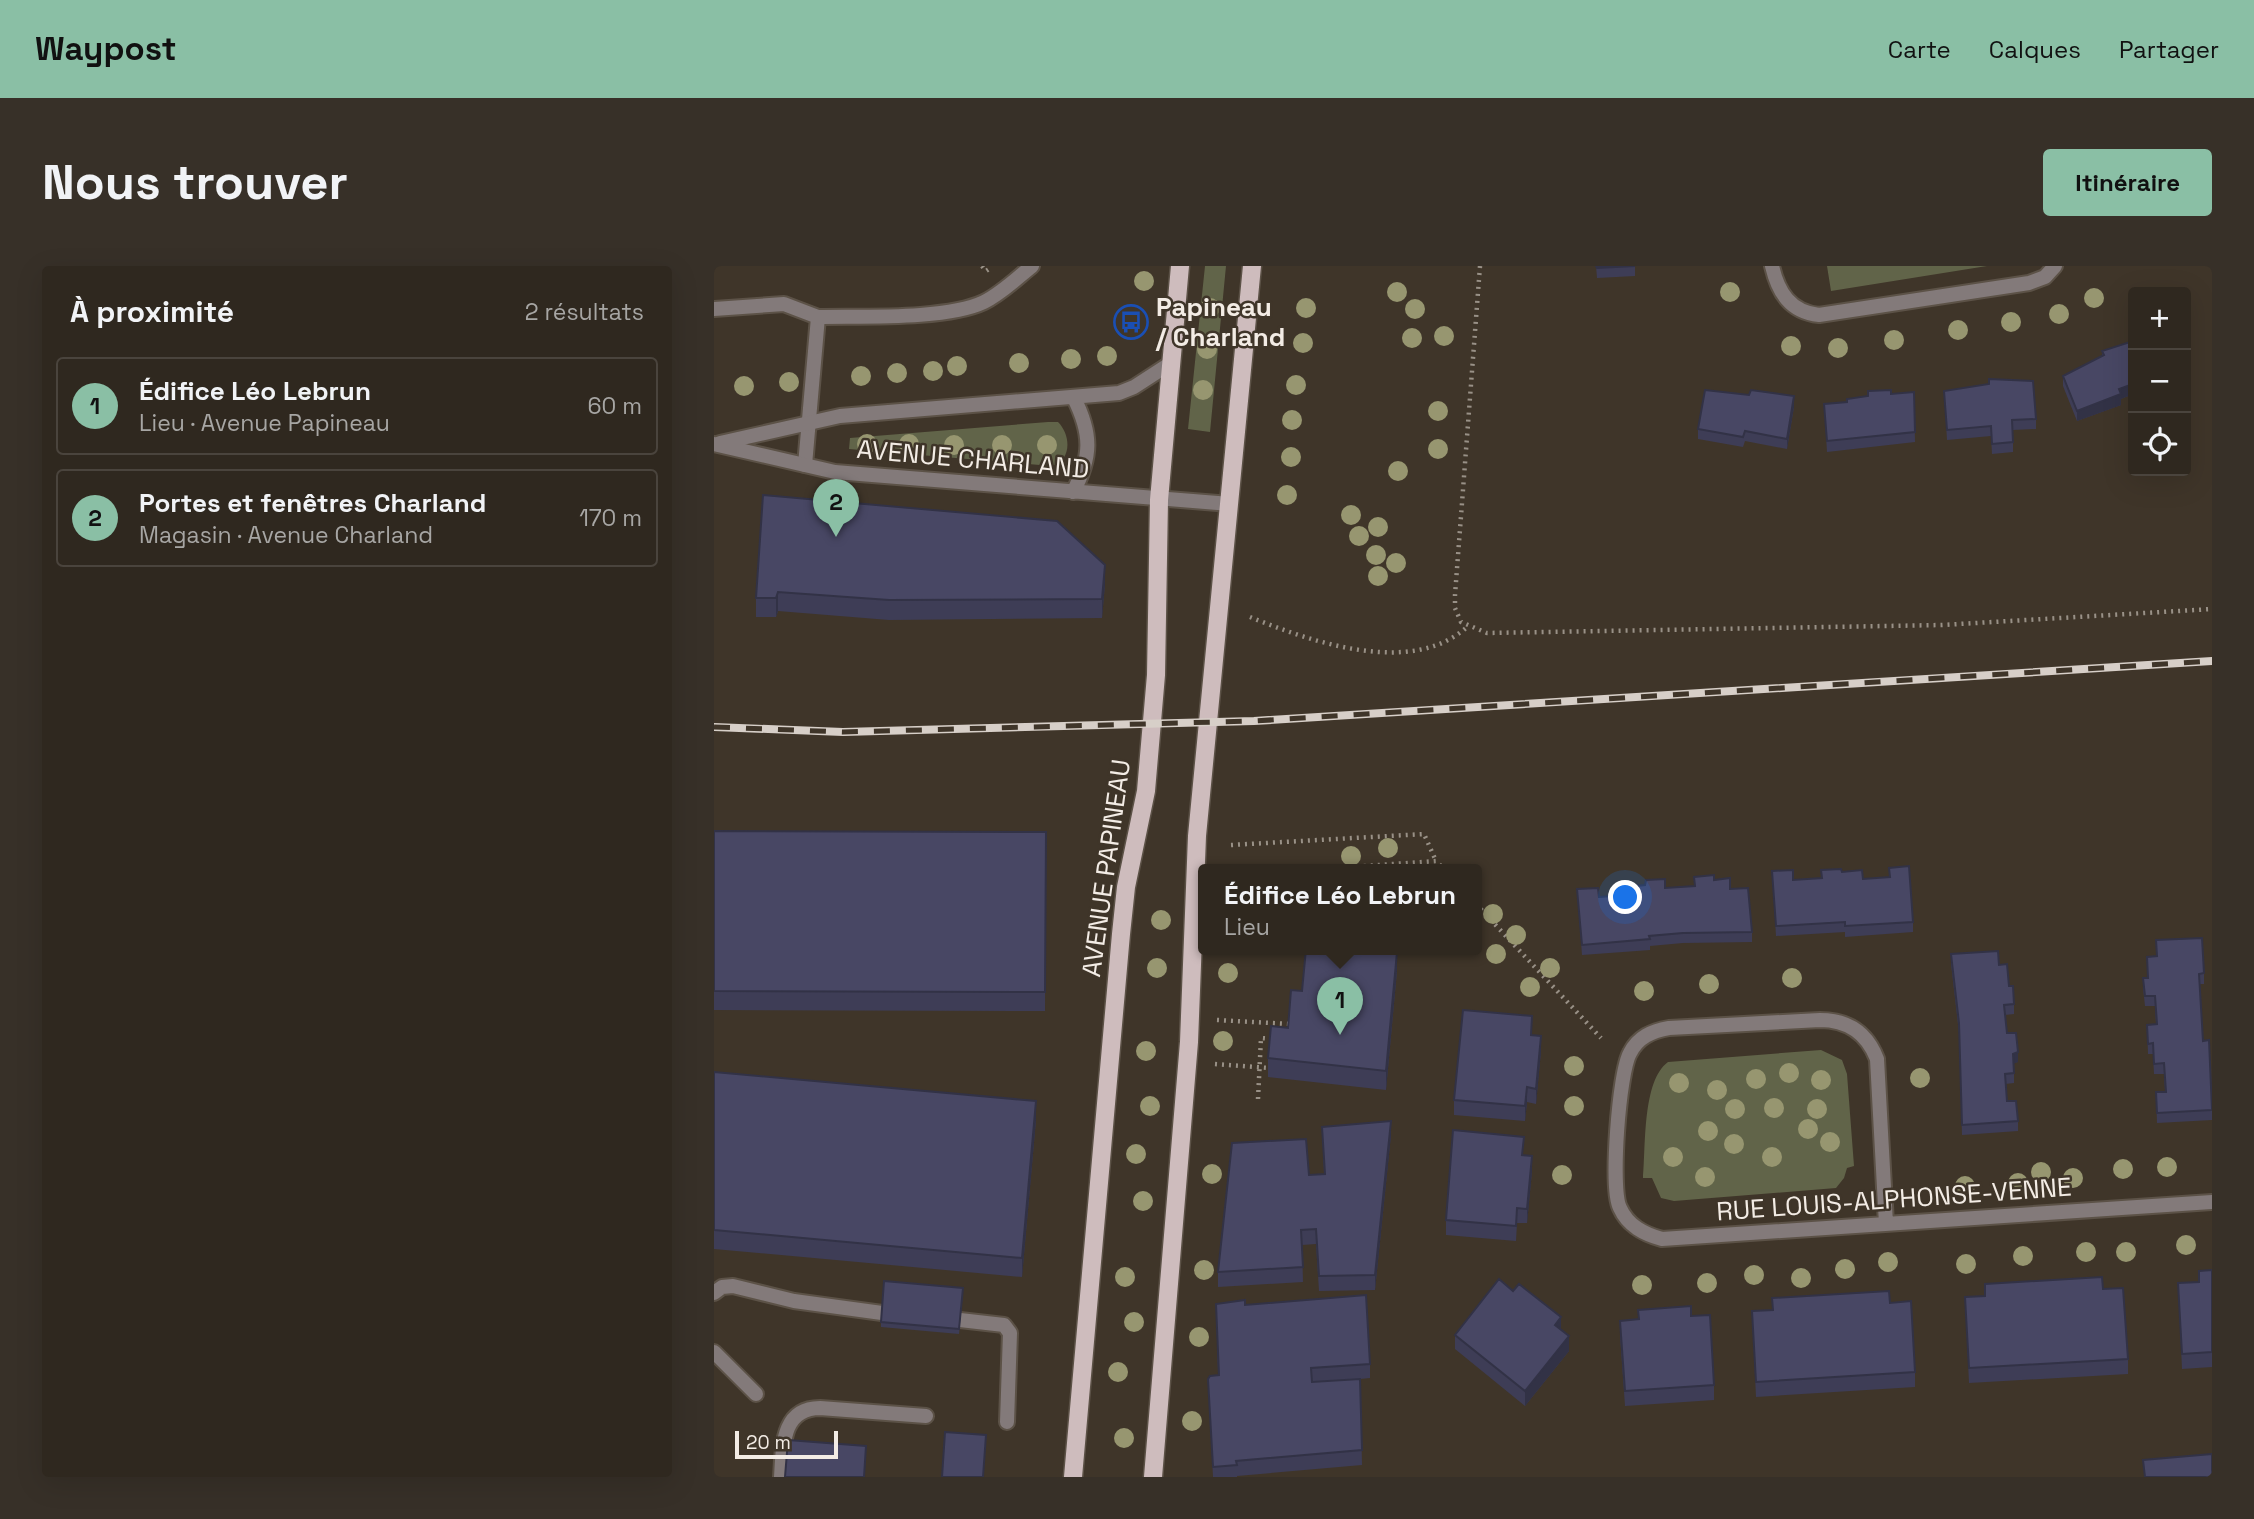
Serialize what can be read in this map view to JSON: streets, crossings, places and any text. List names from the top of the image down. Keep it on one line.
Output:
{"streets":{"main road":["AVENUE PAPINEAU"],"street":["AVENUE CHARLAND","RUE LOUIS-ALPHONSE-VENNE"]},"crossings":[["AVENUE CHARLAND","AVENUE PAPINEAU"]],"places":{"bus stop":["Papineau / Charland"]},"scale_bar":"20 m","page":{"header":"Waypost","nav":["Carte","Calques","Partager"],"buttons":"Itinéraire","title":"Nous trouver","heading":["À proximité","2 résultats"],"map_buttons":["+","−"],"list":[{"mark":"1","name":"Édifice Léo Lebrun","note":"Lieu · Avenue Papineau","value":"60 m"},{"mark":"2","name":"Portes et fenêtres Charland","note":"Magasin · Avenue Charland","value":"170 m"}],"pins":["2","1"],"popup":["Édifice Léo Lebrun","Lieu"],"scale":"20 m"}}
